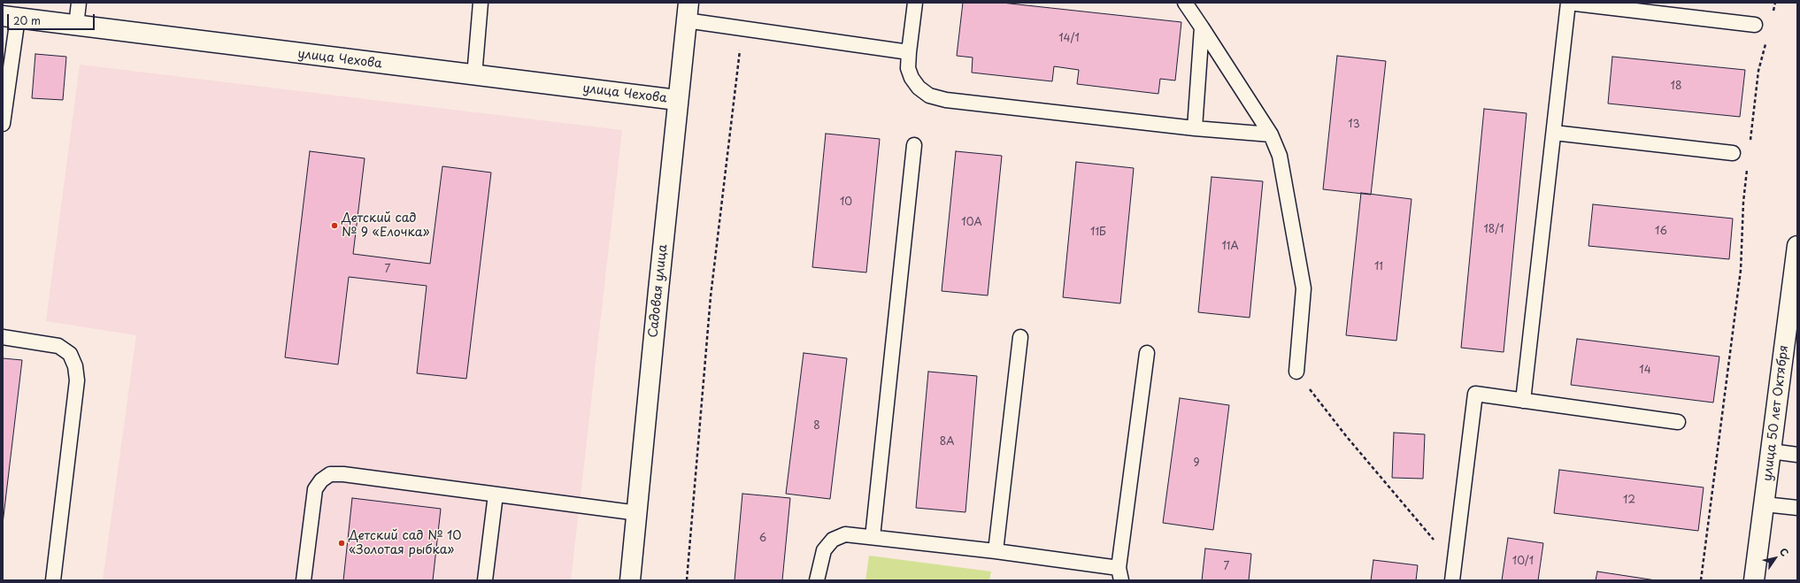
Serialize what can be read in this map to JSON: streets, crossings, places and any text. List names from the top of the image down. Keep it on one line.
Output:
{"streets":{"street":["улица Чехова","Садовая улица","улица 50 лет Октября"]},"crossings":[["улица Чехова","Садовая улица"]],"places":["Детский сад № 9 «Елочка»","Детский сад № 10 «Золотая рыбка»"],"house_numbers":["14/1","18","13","10","10А","18/1","16","11Б","11А","11","7","14","8","8А","9","12","6","10/1","7"],"scale_bar":"20 m","north":"top right"}
